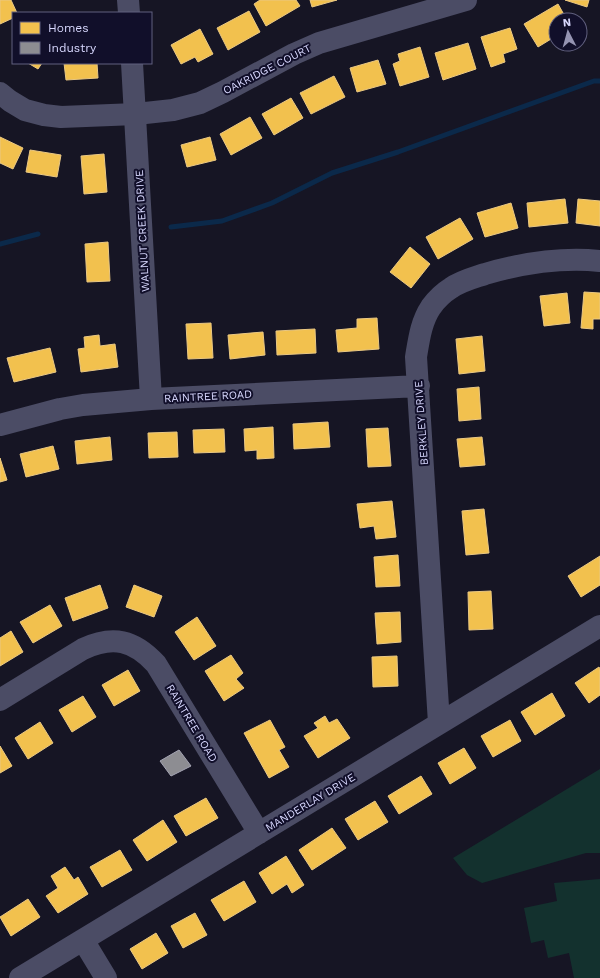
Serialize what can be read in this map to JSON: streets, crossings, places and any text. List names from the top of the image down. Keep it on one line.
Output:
{"streets":{"street":["OAKRIDGE COURT","WALNUT CREEK DRIVE","RAINTREE ROAD","BERKLEY DRIVE","MANDERLAY DRIVE"]},"crossings":[["OAKRIDGE COURT","WALNUT CREEK DRIVE"],["WALNUT CREEK DRIVE","RAINTREE ROAD"],["RAINTREE ROAD","BERKLEY DRIVE"],["RAINTREE ROAD","MANDERLAY DRIVE"],["BERKLEY DRIVE","MANDERLAY DRIVE"]],"legend":["Homes","Industry"],"north":"top"}
